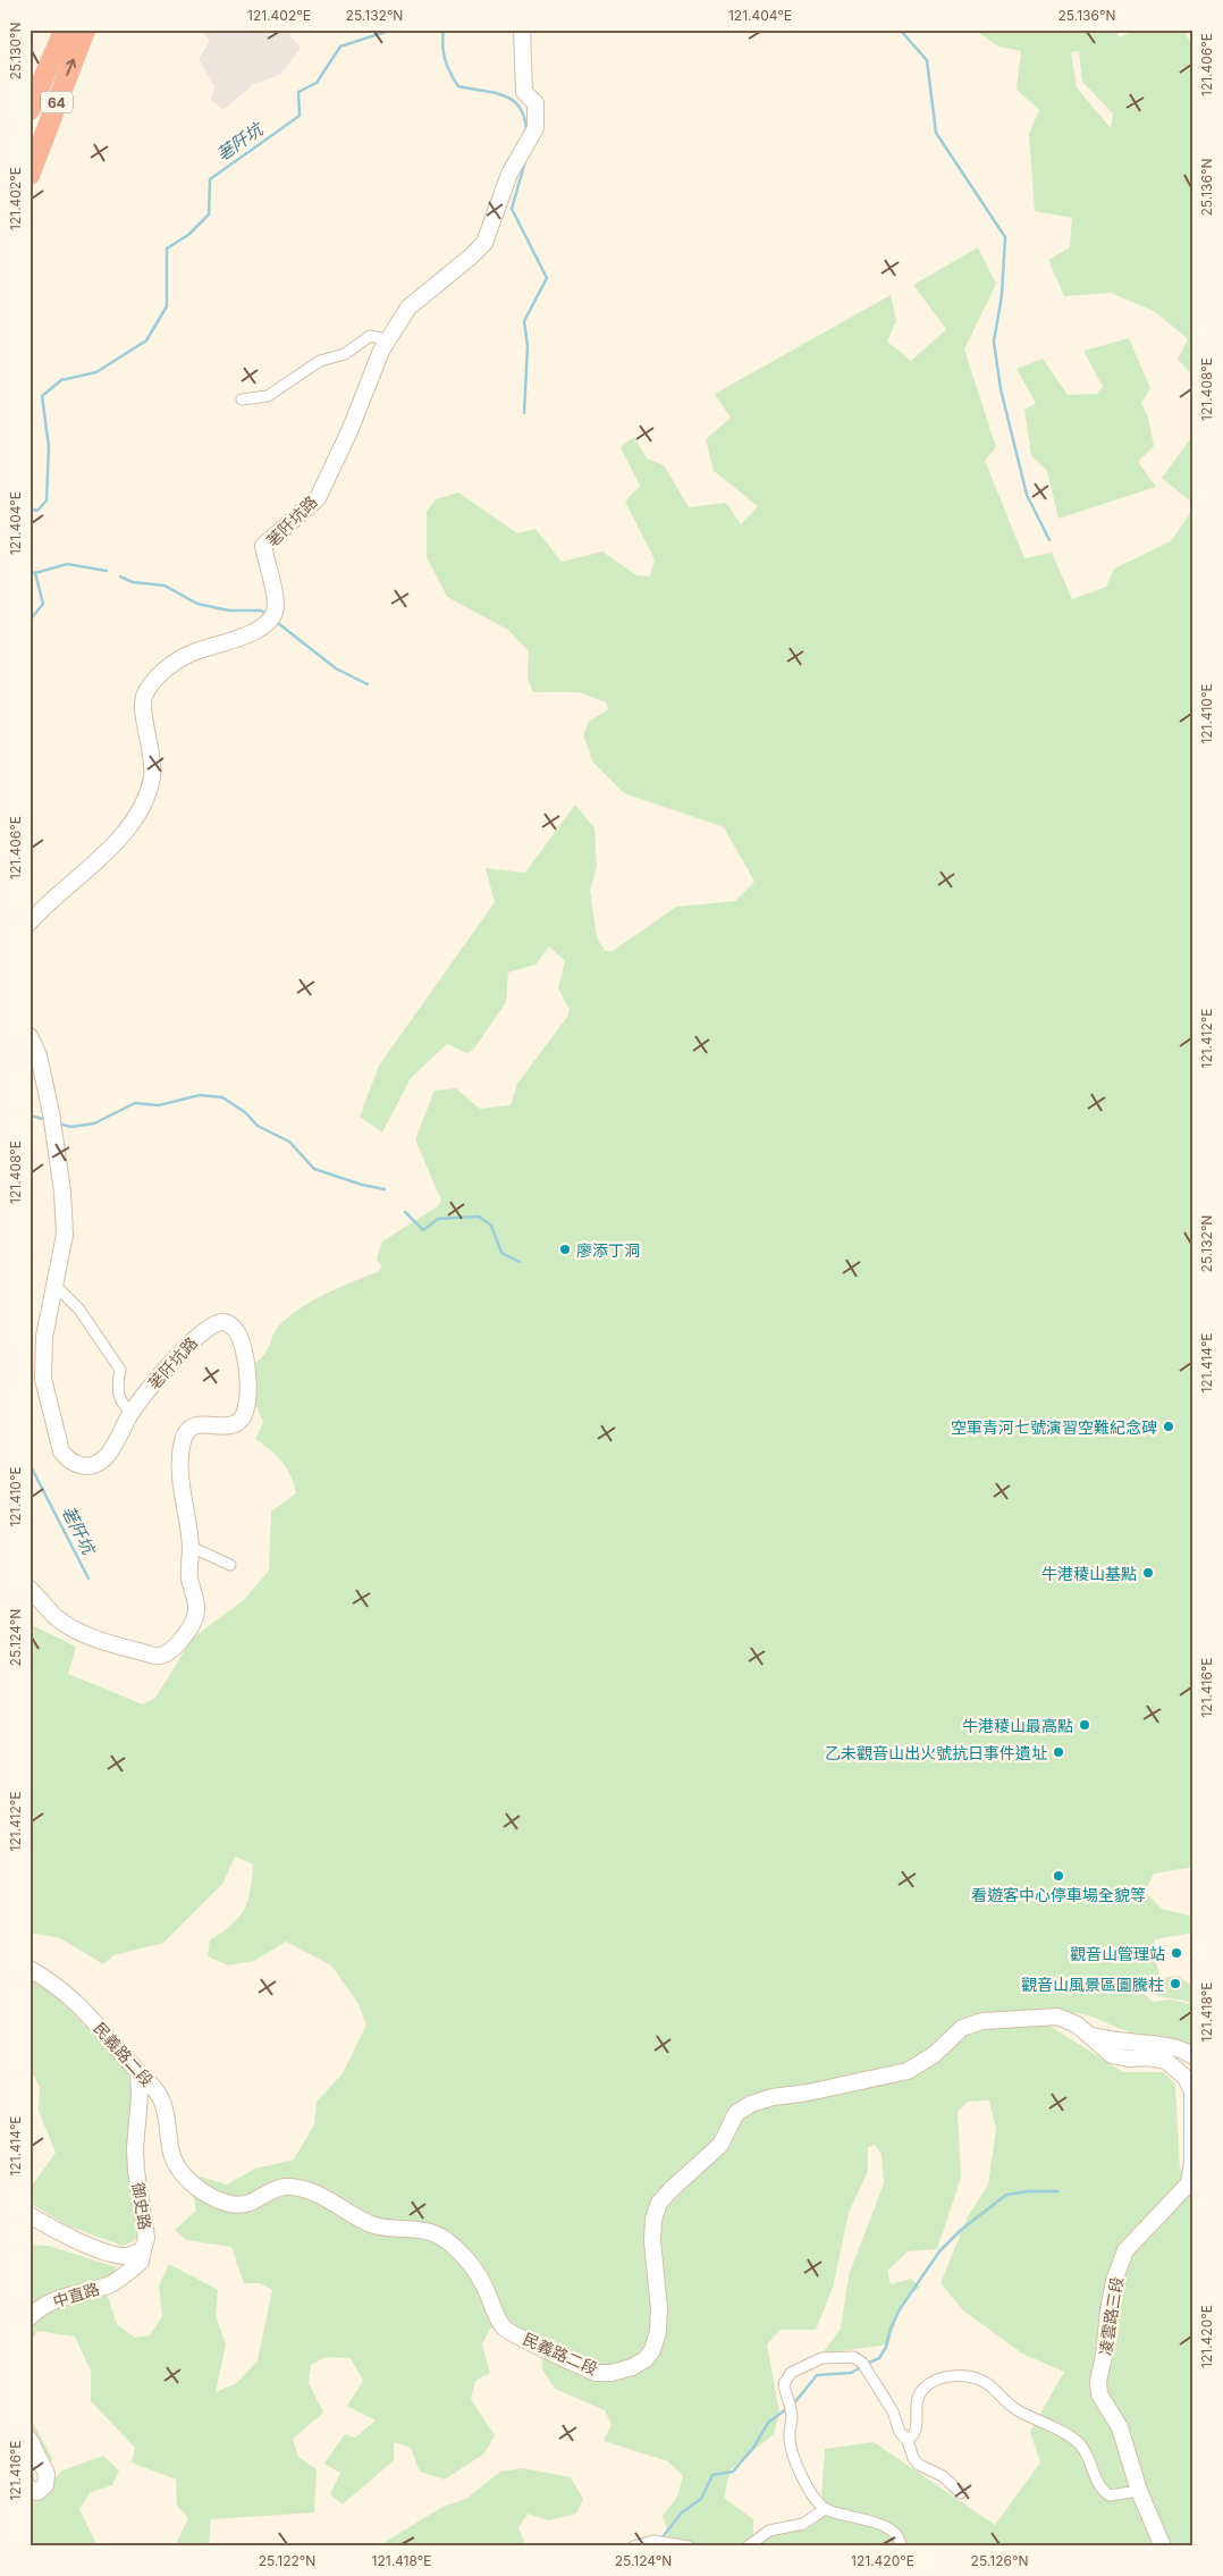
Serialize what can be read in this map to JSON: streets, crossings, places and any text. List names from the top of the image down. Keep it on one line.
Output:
{"streets":{"highway":["64"],"street":["荖阡坑路","民義路二段","御史路","中直路","凌雲路三段"]},"crossings":[["民義路二段","御史路"],["民義路二段","凌雲路三段"],["御史路","中直路"]],"water":["荖阡坑"],"places":["廖添丁洞","空軍青河七號演習空難紀念碑","牛港稜山基點","牛港稜山最高點","乙未觀音山出火號抗日事件遺址","看遊客中心停車場全貌等","觀音山管理站","觀音山風景區圖騰柱"],"coordinates":["121.402°E","25.132°N","121.404°E","25.136°N","25.130°N","121.406°E","121.408°E","121.410°E","121.412°E","121.414°E","25.124°N","121.416°E","121.418°E","121.420°E","25.122°N","25.126°N"]}
